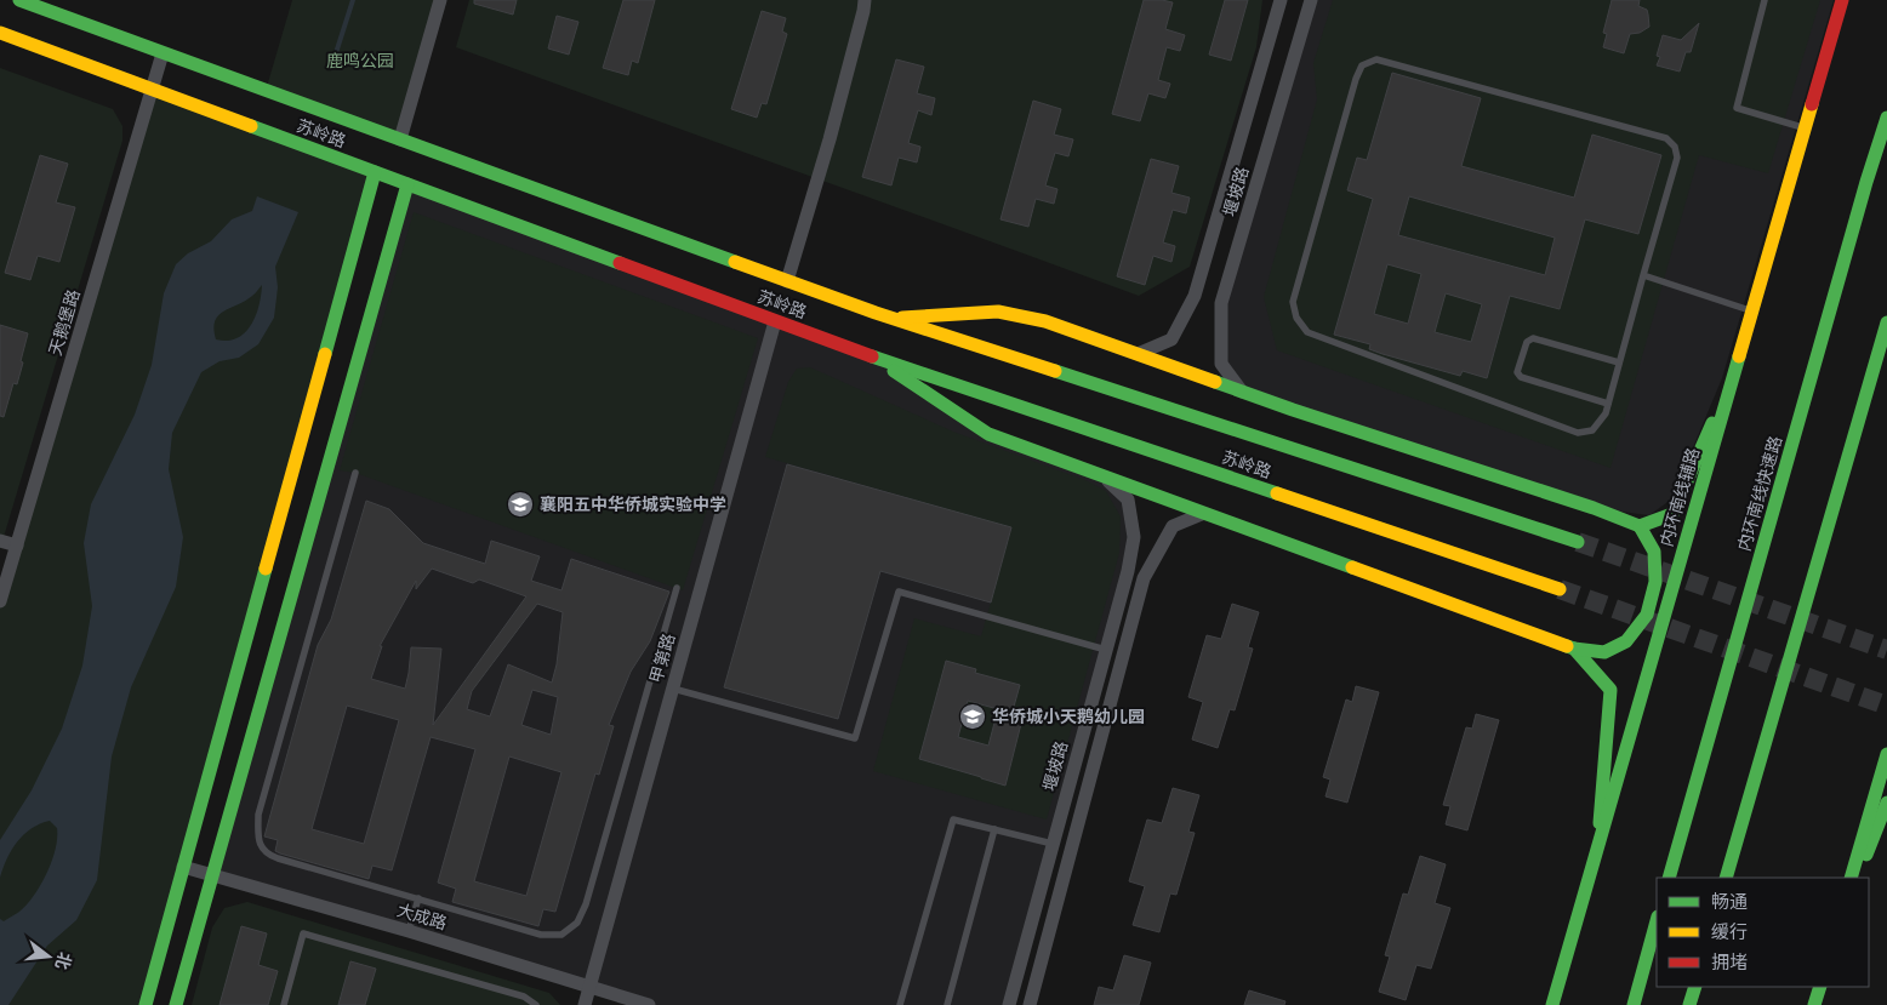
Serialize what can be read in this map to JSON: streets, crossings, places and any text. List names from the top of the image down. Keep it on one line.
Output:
{"streets":{"main road":["苏岭路","内环南线快速路","内环南线辅路"],"street":["堰坡路","天鹅堡路","甲第路","大成路"]},"crossings":[["苏岭路","天鹅堡路"],["苏岭路","甲第路"],["甲第路","大成路"]],"parks":["鹿鸣公园"],"places":{"school or university":["襄阳五中华侨城实验中学","华侨城小天鹅幼儿园"]},"legend":["畅通","缓行","拥堵"],"north":"right"}
